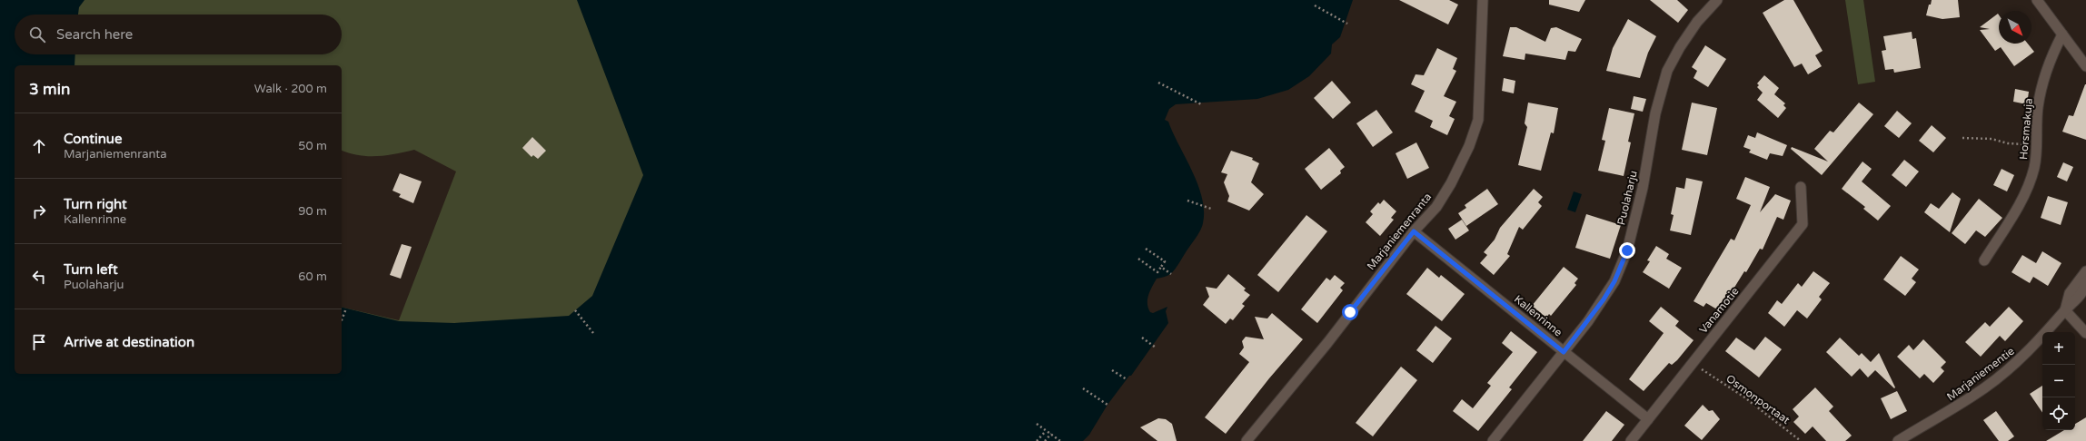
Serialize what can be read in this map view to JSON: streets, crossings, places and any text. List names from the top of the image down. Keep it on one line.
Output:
{"streets":{"street":["Horsmakuja","Puolaharju","Marjaniemenranta","Vanamotie","Kallenrinne","Marjaniementie"],"path":["Osmonportaat"]},"crossings":[["Puolaharju","Kallenrinne"],["Marjaniemenranta","Kallenrinne"],["Vanamotie","Kallenrinne"]],"north":"bottom right","page":{"search":"Search here","heading":["3 min","Walk · 200 m"],"list":[["Continue","Marjaniemenranta","50 m"],["Turn right","Kallenrinne","90 m"],["Turn left","Puolaharju","60 m"],"Arrive at destination"],"map_buttons":["+","−"]}}
